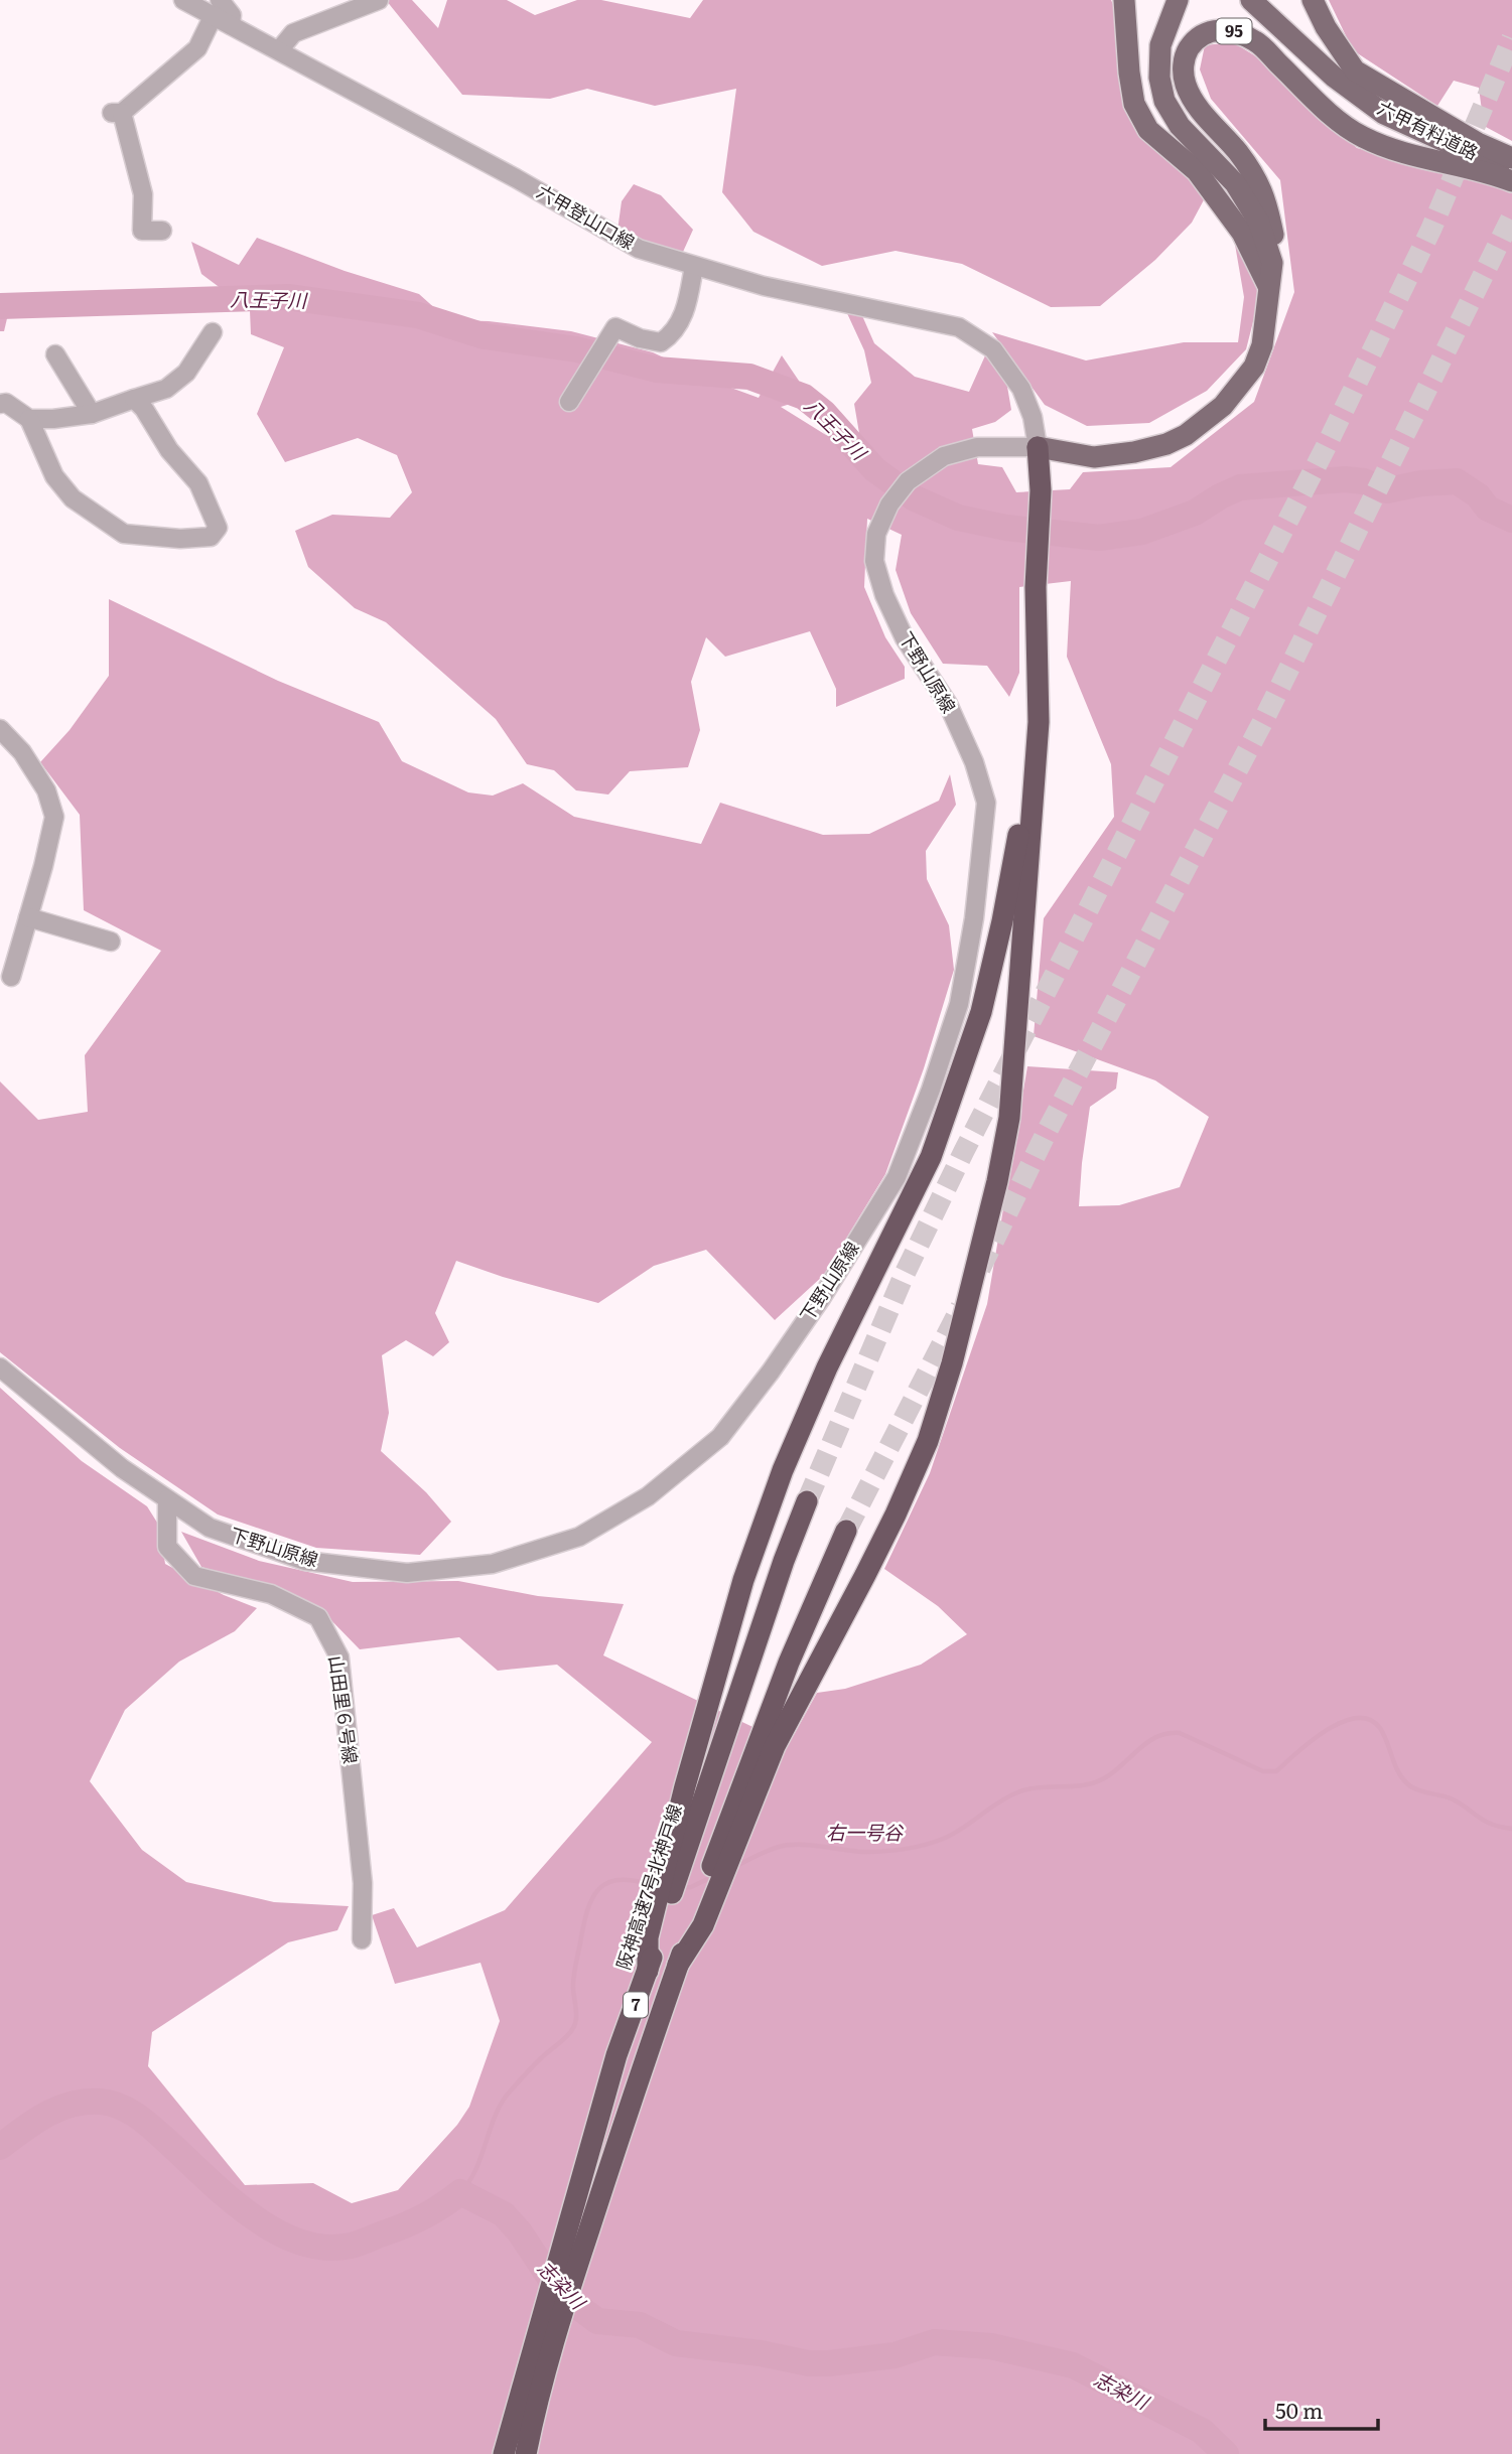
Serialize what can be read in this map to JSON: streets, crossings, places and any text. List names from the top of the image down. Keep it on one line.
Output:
{"streets":{"highway":["阪神高速7号北神戸線","7"],"main road":["95","六甲有料道路"],"street":["六甲登山口線","下野山原線","山田里６号線"]},"crossings":[["95","六甲登山口線"],["95","下野山原線"],["六甲登山口線","下野山原線"],["下野山原線","山田里６号線"]],"water":["八王子川","右一号谷","志染川"],"scale_bar":"50 m"}
